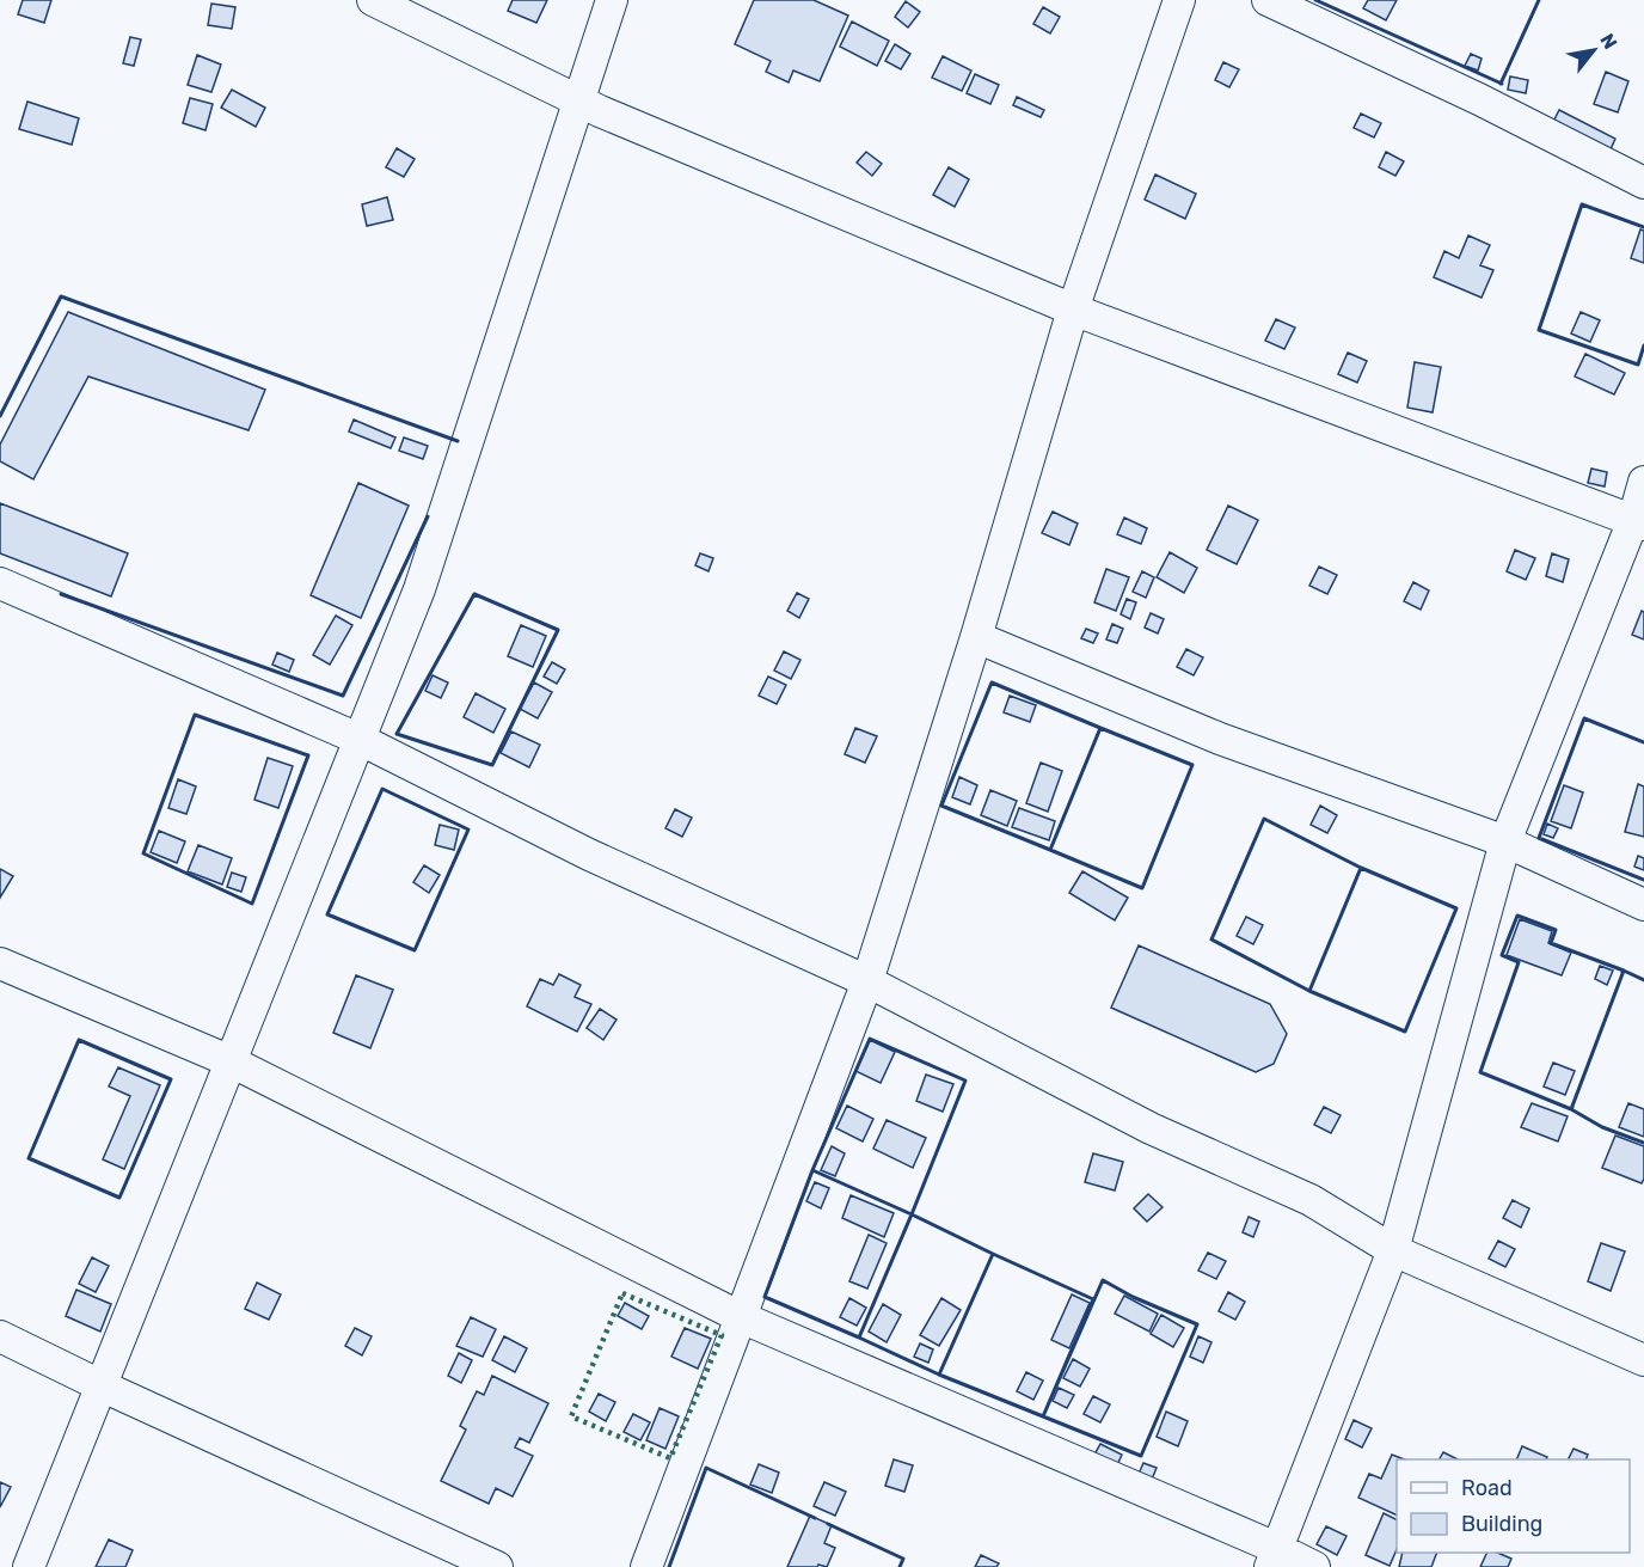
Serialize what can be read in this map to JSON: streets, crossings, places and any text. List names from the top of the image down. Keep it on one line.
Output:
{"legend":["Road","Building"],"north":"top right"}
